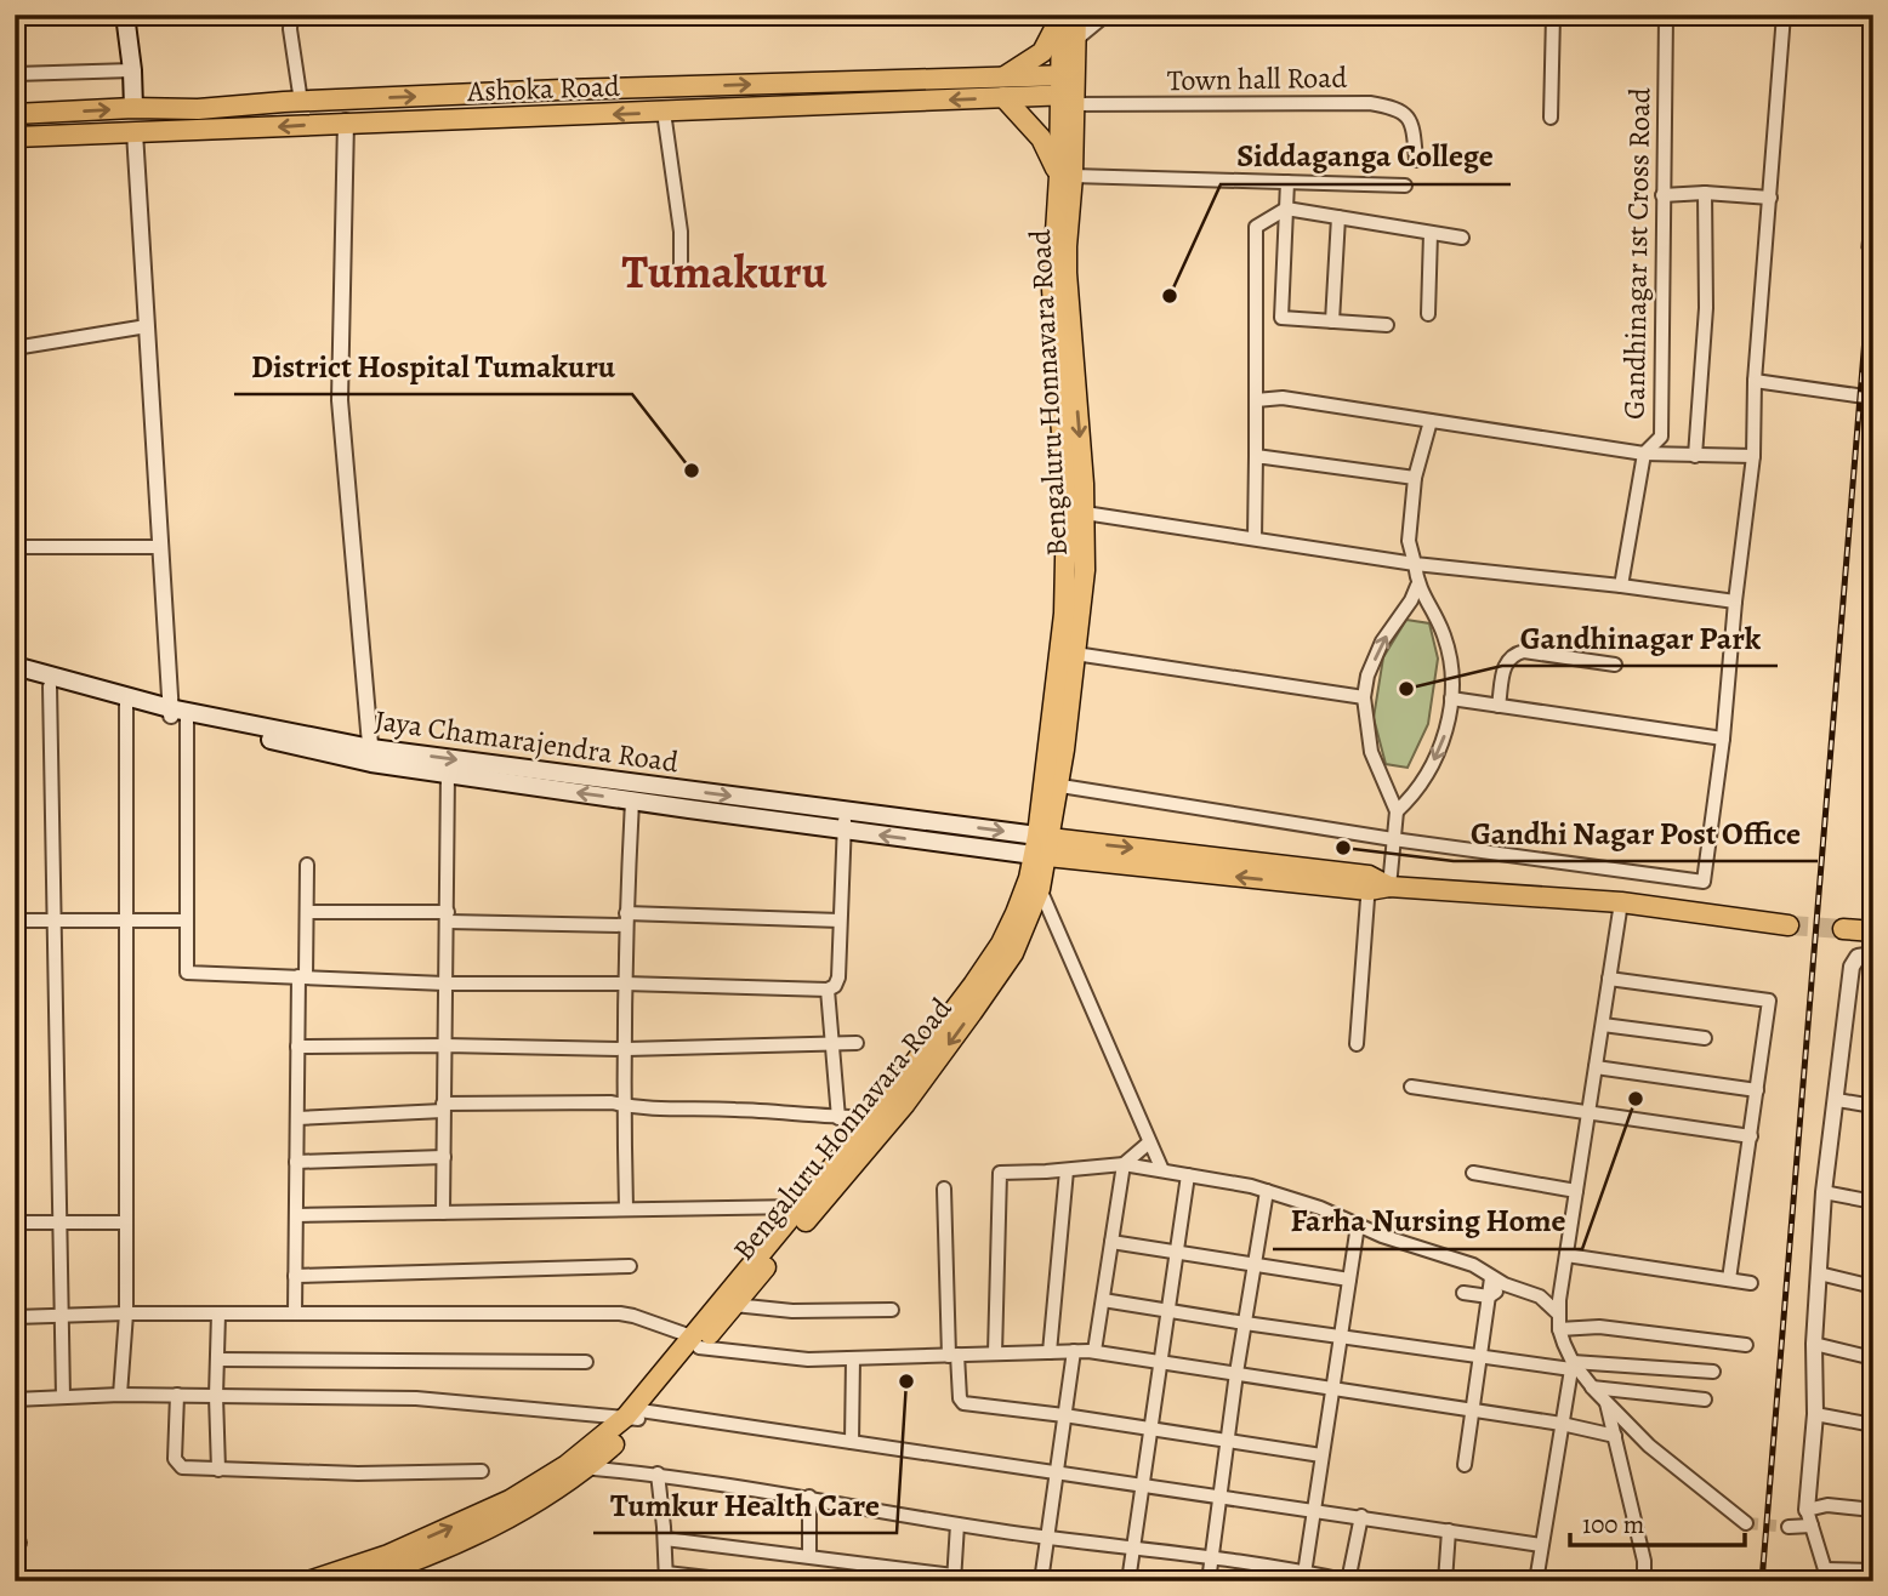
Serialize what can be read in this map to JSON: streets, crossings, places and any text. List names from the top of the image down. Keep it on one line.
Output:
{"streets":{"main road":["Ashoka Road","Bengaluru Honnavara Road","Jaya Chamarajendra Road"],"street":["Town hall Road","Gandhinagar 1st Cross Road"]},"crossings":[["Town hall Road","Ashoka Road"],["Bengaluru Honnavara Road","Jaya Chamarajendra Road"]],"districts":["Tumakuru"],"places":["Siddaganga College","District Hospital Tumakuru","Gandhinagar Park","Gandhi Nagar Post Office","Farha Nursing Home","Tumkur Health Care"],"scale_bar":"100 m"}
